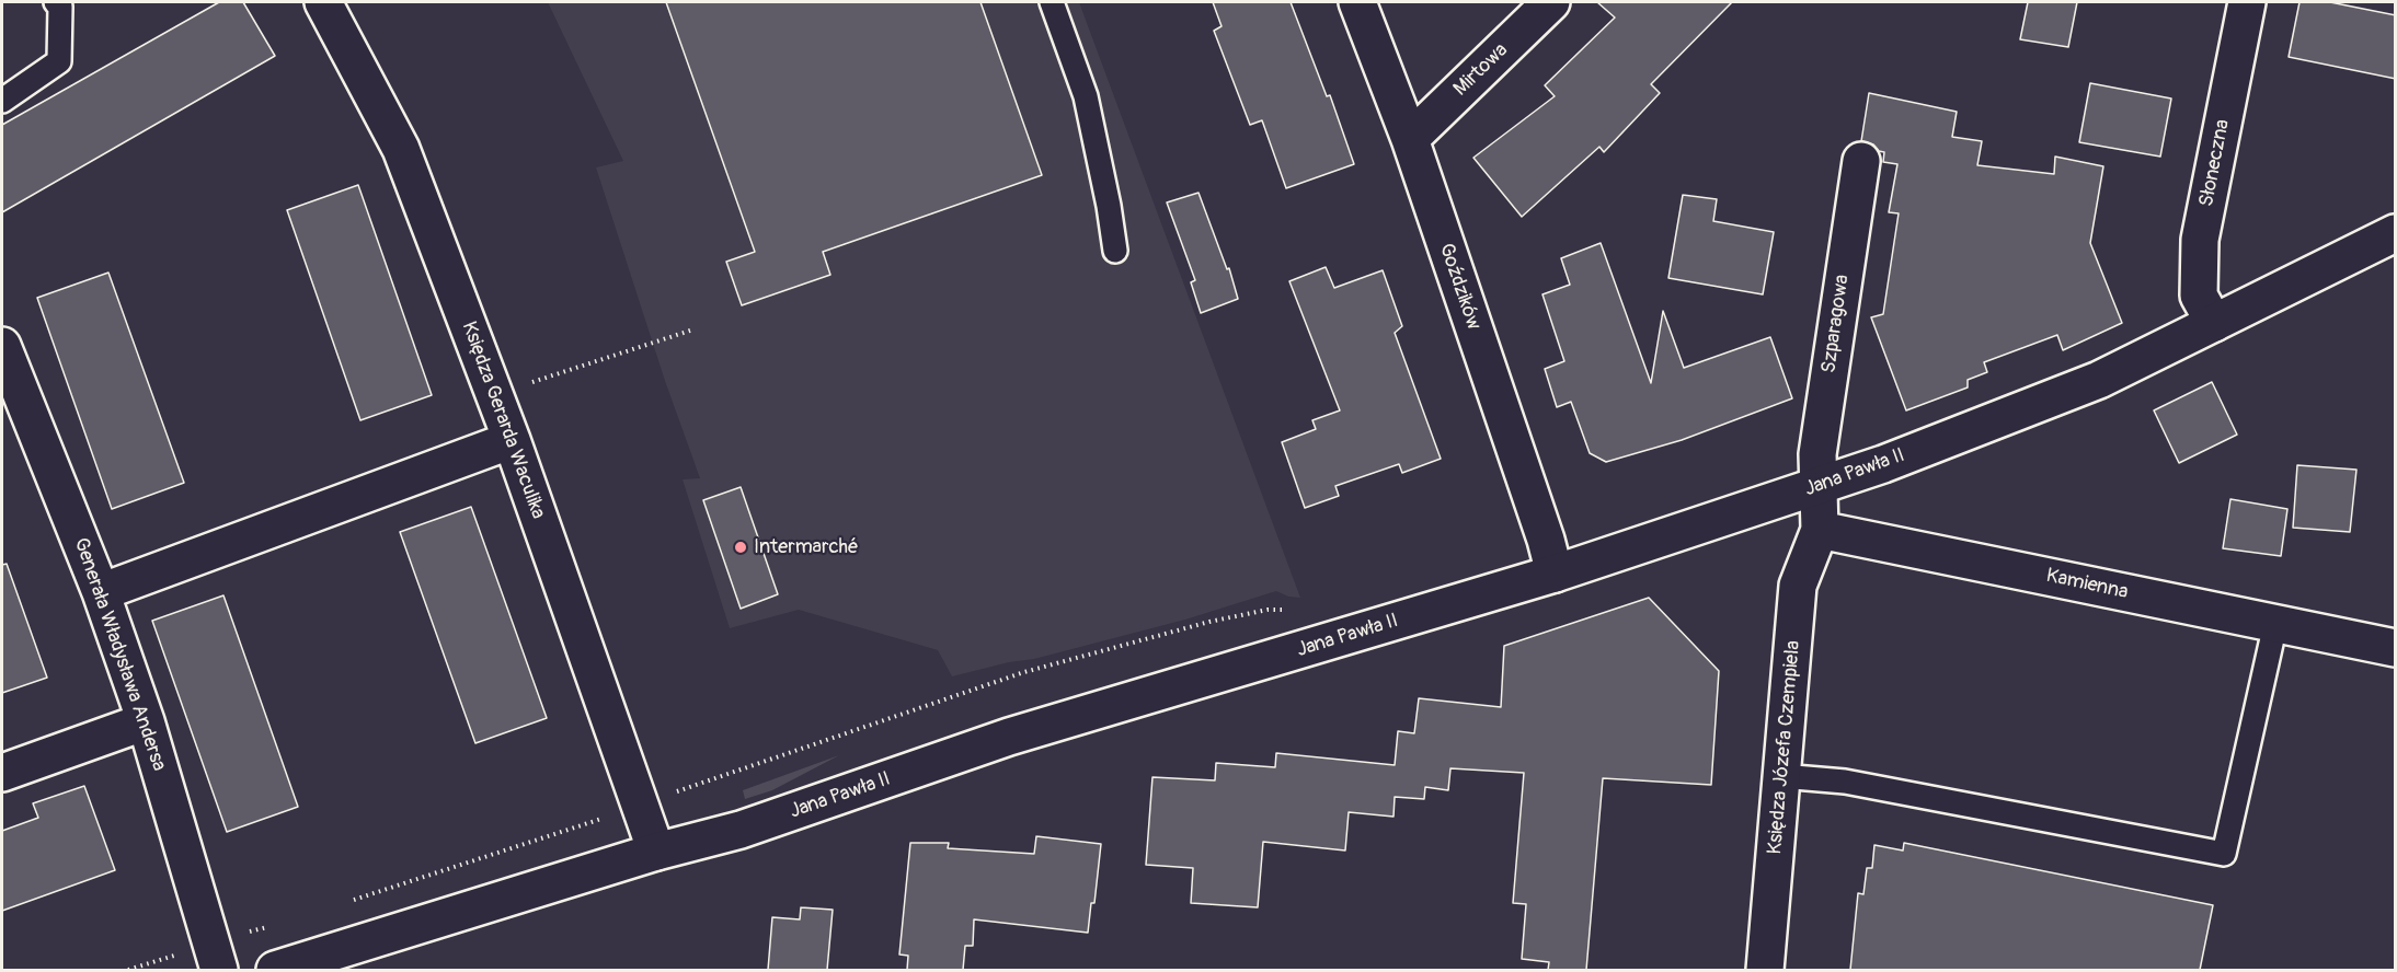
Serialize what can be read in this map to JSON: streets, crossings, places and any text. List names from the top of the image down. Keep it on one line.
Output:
{"streets":{"street":["Mirtowa","Słoneczna","Goździków","Szparagowa","Księdza Gerarda Waculika","Jana Pawła II","Kamienna","Generała Władysława Andersa","Księdza Józefa Czempiela"]},"crossings":[["Mirtowa","Goździków"],["Słoneczna","Jana Pawła II"],["Goździków","Jana Pawła II"],["Szparagowa","Jana Pawła II"],["Księdza Gerarda Waculika","Jana Pawła II"],["Kamienna","Księdza Józefa Czempiela"]],"places":["Intermarché"]}
